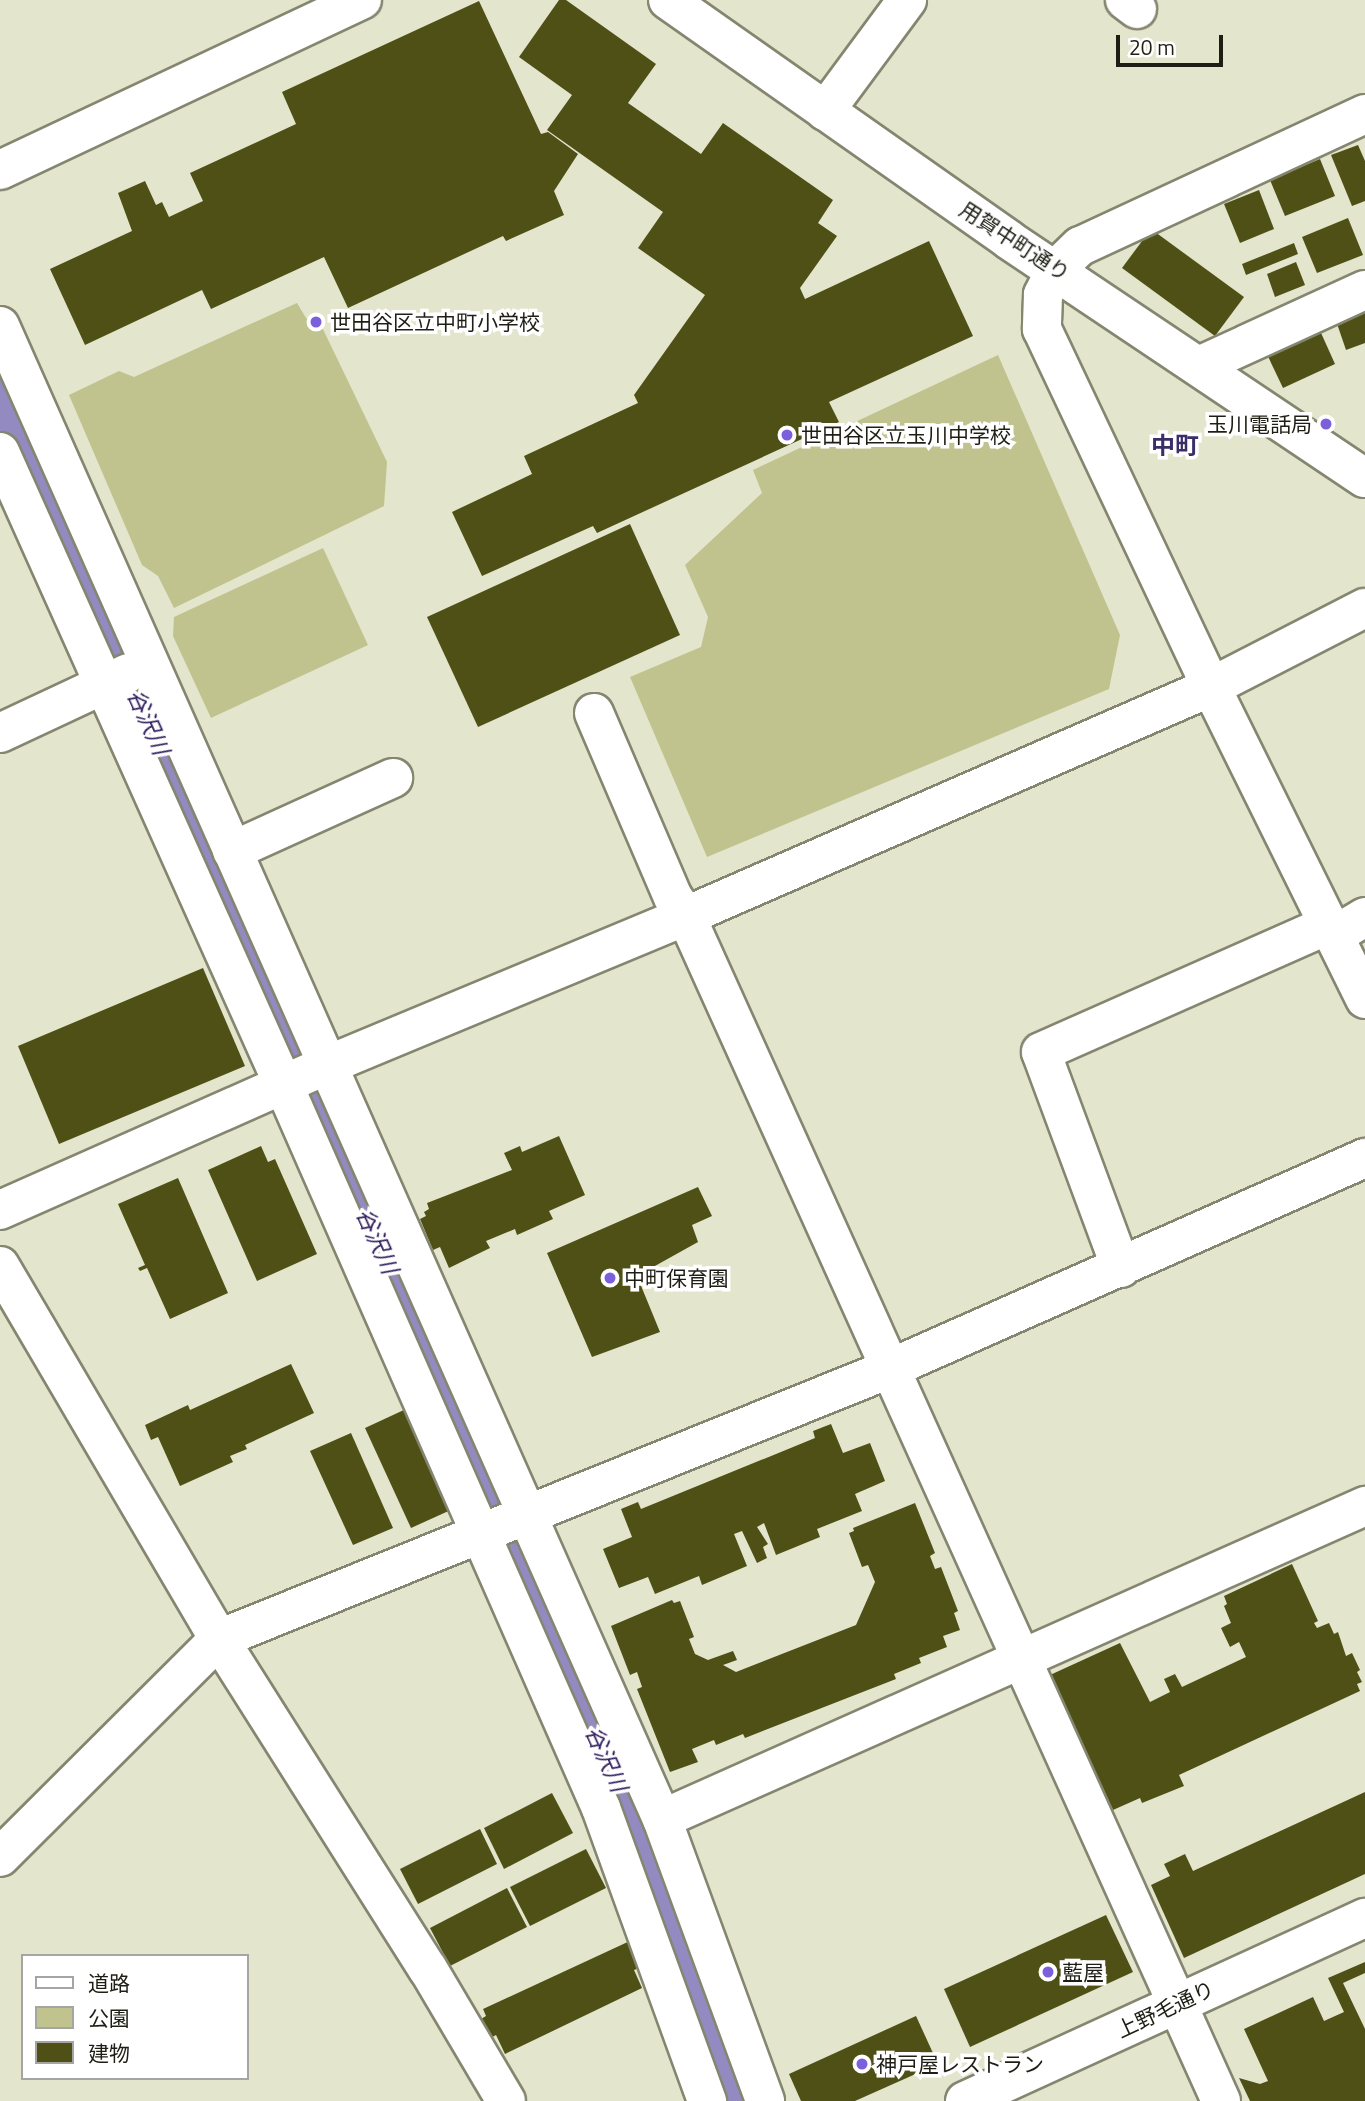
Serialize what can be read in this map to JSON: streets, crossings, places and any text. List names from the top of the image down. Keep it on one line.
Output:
{"streets":{"street":["用賀中町通り","上野毛通り"]},"districts":["中町"],"water":["谷沢川"],"places":["世田谷区立中町小学校","玉川電話局","世田谷区立玉川中学校","中町保育園","藍屋","神戸屋レストラン"],"legend":["道路","公園","建物"],"scale_bar":"20 m"}
